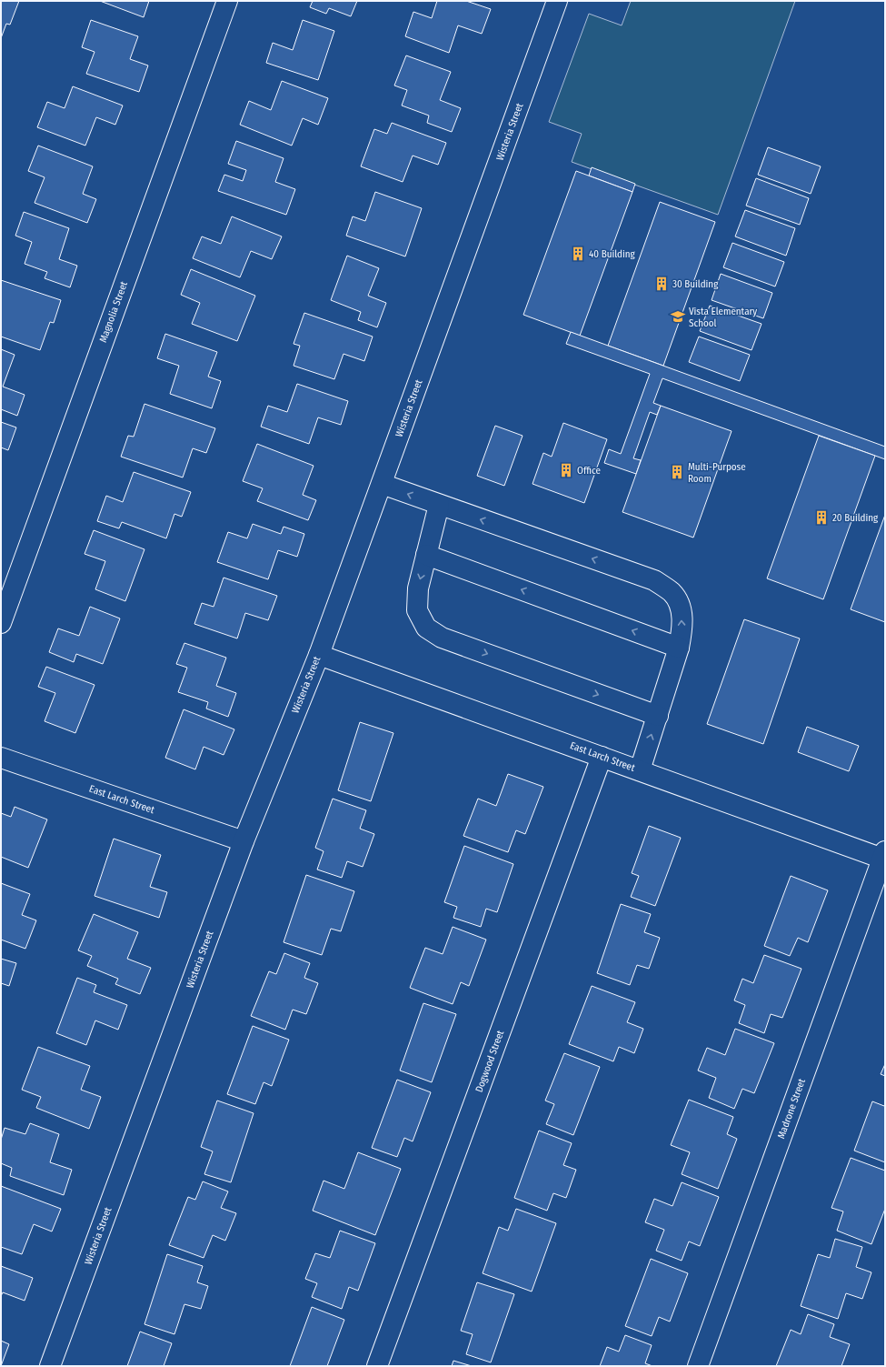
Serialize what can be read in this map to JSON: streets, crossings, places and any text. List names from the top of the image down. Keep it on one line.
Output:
{"streets":{"street":["Wisteria Street","Magnolia Street","East Larch Street","Dogwood Street","Madrone Street"]},"crossings":[["Wisteria Street","East Larch Street"],["East Larch Street","Dogwood Street"],["East Larch Street","Madrone Street"]],"places":{"building":["40 Building","30 Building","Office","Multi-Purpose Room","20 Building"],"school or university":["Vista Elementary School"]}}
